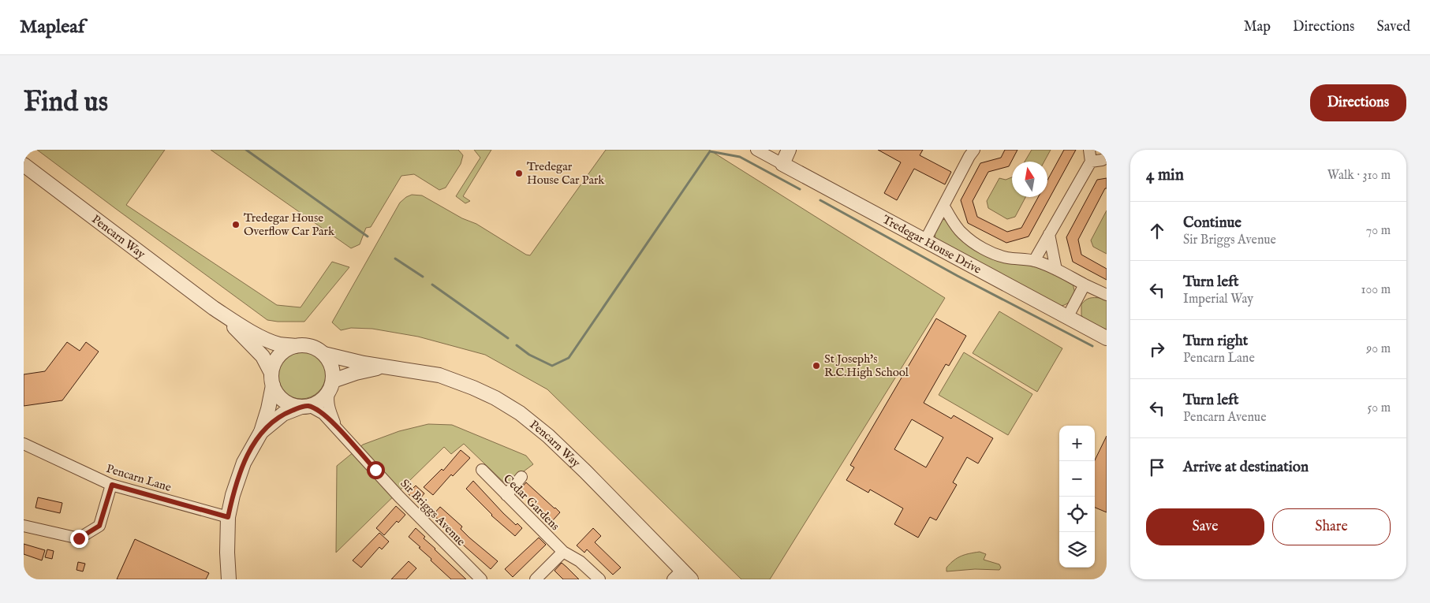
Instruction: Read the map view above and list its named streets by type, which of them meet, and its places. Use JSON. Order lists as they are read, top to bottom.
{
  "streets": {
    "street": [
      "Pencarn Way",
      "Tredegar House Drive",
      "Pencarn Lane",
      "Cedar Gardens",
      "Sir Briggs Avenue"
    ]
  },
  "crossings": [
    ["Pencarn Way", "Sir Briggs Avenue"]
  ],
  "places": ["Tredegar House Car Park", "Tredegar House Overflow Car Park", "St Joseph's R.C.High School"],
  "north": "top",
  "page": {
    "header": "Mapleaf",
    "nav": ["Map", "Directions", "Saved"],
    "buttons": [
      "Directions",
      ["Save", "Share"]
    ],
    "title": "Find us",
    "heading": ["4 min", "Walk · 310 m"],
    "list": [
      ["Continue", "Sir Briggs Avenue", "70 m"],
      ["Turn left", "Imperial Way", "100 m"],
      ["Turn right", "Pencarn Lane", "90 m"],
      ["Turn left", "Pencarn Avenue", "50 m"],
      "Arrive at destination"
    ],
    "map_buttons": ["+", "−"]
  }
}
